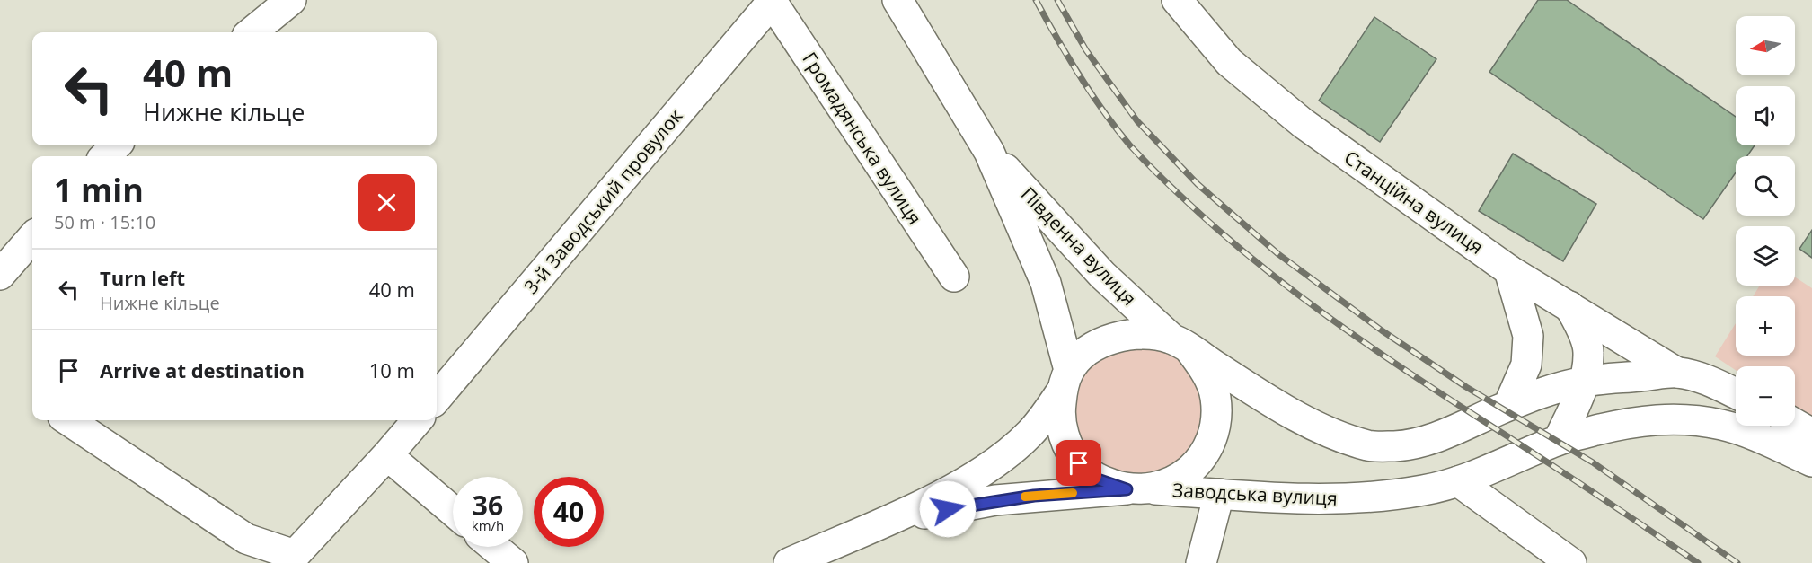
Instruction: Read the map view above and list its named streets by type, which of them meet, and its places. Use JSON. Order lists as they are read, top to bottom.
{
  "streets": {
    "street": [
      "Громадянська вулиця",
      "3-й Заводський провулок",
      "Станційна вулиця",
      "Південна вулиця",
      "Заводська вулиця"
    ]
  },
  "crossings": [
    ["Громадянська вулиця", "3-й Заводський провулок"],
    ["Південна вулиця", "Заводська вулиця"]
  ],
  "north": "left",
  "page": {
    "map_buttons": ["+", "−"],
    "turn": ["40 m", "Нижне кільце"],
    "heading": ["1 min", "50 m · 15:10"],
    "list": [
      {
        "name": "Turn left",
        "note": "Нижне кільце",
        "value": "40 m"
      },
      {
        "name": "Arrive at destination",
        "value": "10 m"
      }
    ],
    "speed": "36 km/h",
    "limit": "40"
  }
}
